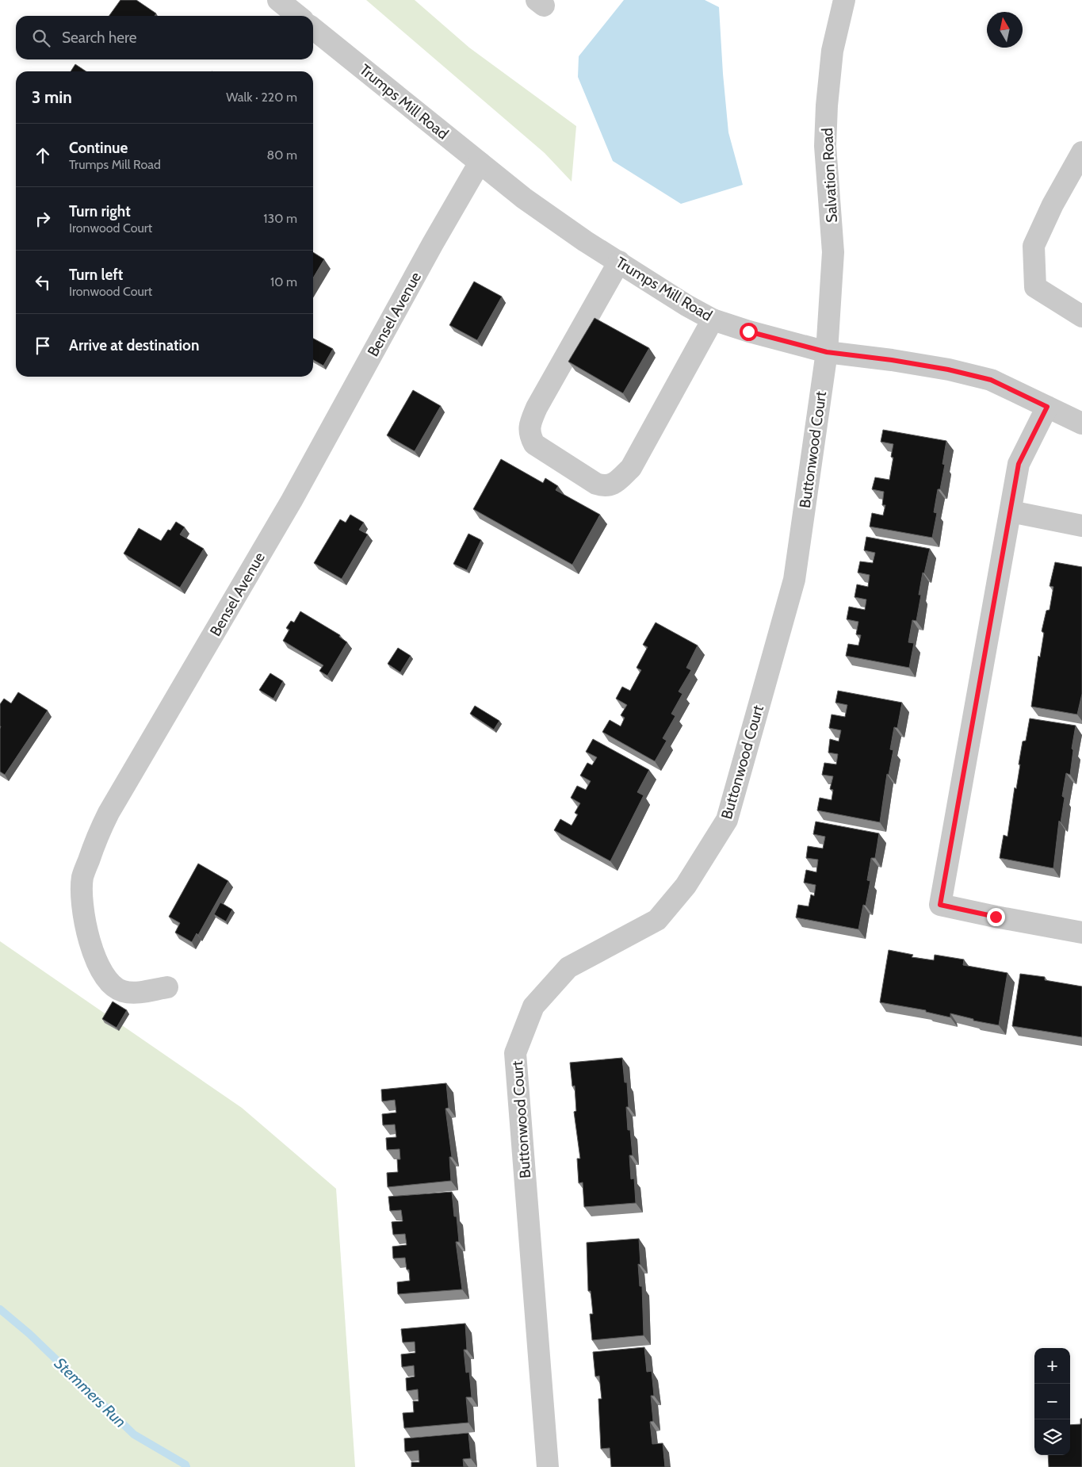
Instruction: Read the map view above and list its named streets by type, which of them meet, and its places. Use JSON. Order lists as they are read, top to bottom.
{
  "streets": {
    "street": [
      "Trumps Mill Road",
      "Salvation Road",
      "Bensel Avenue",
      "Buttonwood Court"
    ]
  },
  "crossings": [
    ["Trumps Mill Road", "Salvation Road"],
    ["Trumps Mill Road", "Bensel Avenue"],
    ["Trumps Mill Road", "Buttonwood Court"],
    ["Salvation Road", "Buttonwood Court"]
  ],
  "water": ["Stemmers Run"],
  "north": "top",
  "page": {
    "search": "Search here",
    "heading": ["3 min", "Walk · 220 m"],
    "list": [
      ["Continue", "Trumps Mill Road", "80 m"],
      ["Turn right", "Ironwood Court", "130 m"],
      ["Turn left", "Ironwood Court", "10 m"],
      "Arrive at destination"
    ],
    "map_buttons": ["+", "−"]
  }
}
